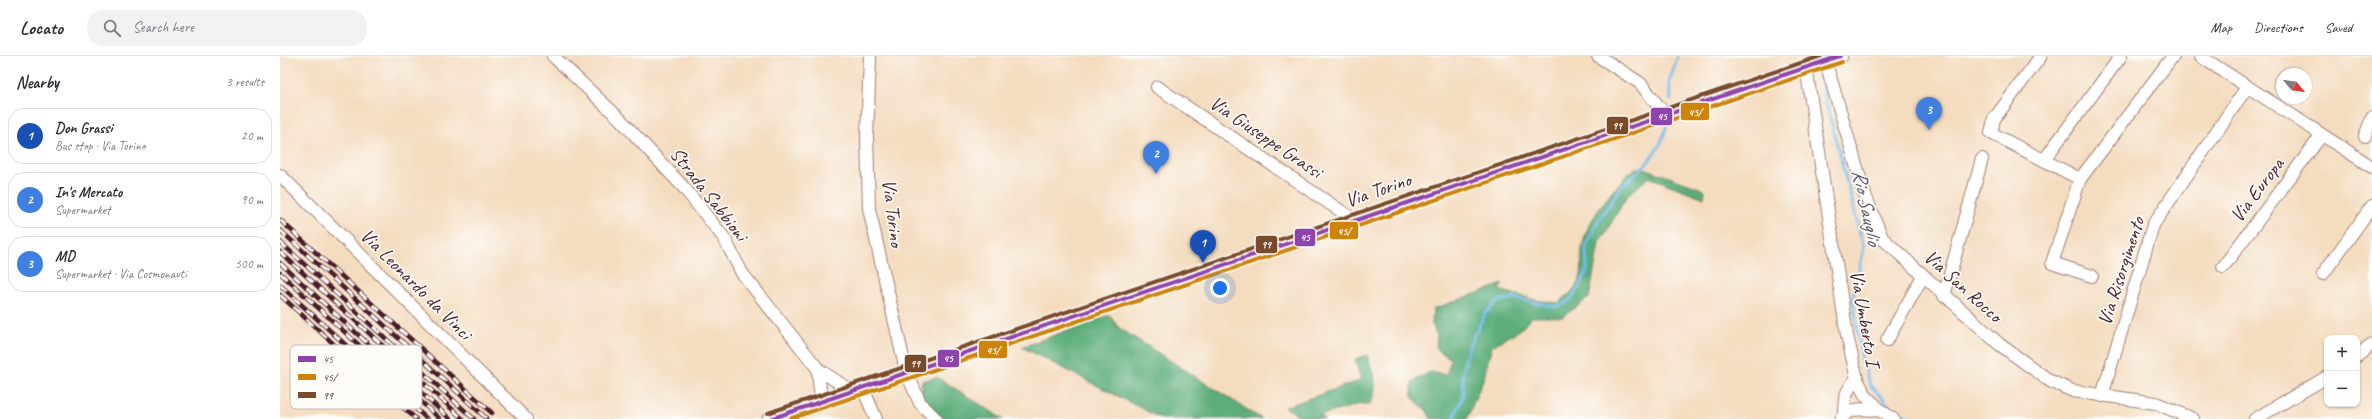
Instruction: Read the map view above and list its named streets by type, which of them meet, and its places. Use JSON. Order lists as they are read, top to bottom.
{
  "streets": {
    "main road": ["Via Torino"],
    "street": [
      "Via Giuseppe Grassi",
      "Via Europa",
      "Strada Sabbioni",
      "Via Risorgimento",
      "Via Leonardo da Vinci",
      "Via San Rocco",
      "Via Umberto I"
    ]
  },
  "crossings": [
    ["Via Giuseppe Grassi", "Via Torino"],
    ["Via Torino", "Strada Sabbioni"],
    ["Via Torino", "Via San Rocco"],
    ["Via Torino", "Via Umberto I"],
    ["Via Risorgimento", "Via San Rocco"]
  ],
  "water": ["Rio Sauglio"],
  "lines": ["transit line 45", "transit line 99", "transit line 45/"],
  "legend": ["45", "45/", "99"],
  "north": "bottom right",
  "page": {
    "header": "Locato",
    "search": "Search here",
    "nav": ["Map", "Directions", "Saved"],
    "heading": ["Nearby", "3 results"],
    "pins": ["3", "2", "1"],
    "list": [
      {
        "mark": "1",
        "name": "Don Grassi",
        "note": "Bus stop · Via Torino",
        "value": "20 m"
      },
      {
        "mark": "2",
        "name": "In's Mercato",
        "note": "Supermarket",
        "value": "90 m"
      },
      {
        "mark": "3",
        "name": "MD",
        "note": "Supermarket · Via Cosmonauti",
        "value": "500 m"
      }
    ],
    "map_buttons": ["+", "−"]
  }
}
